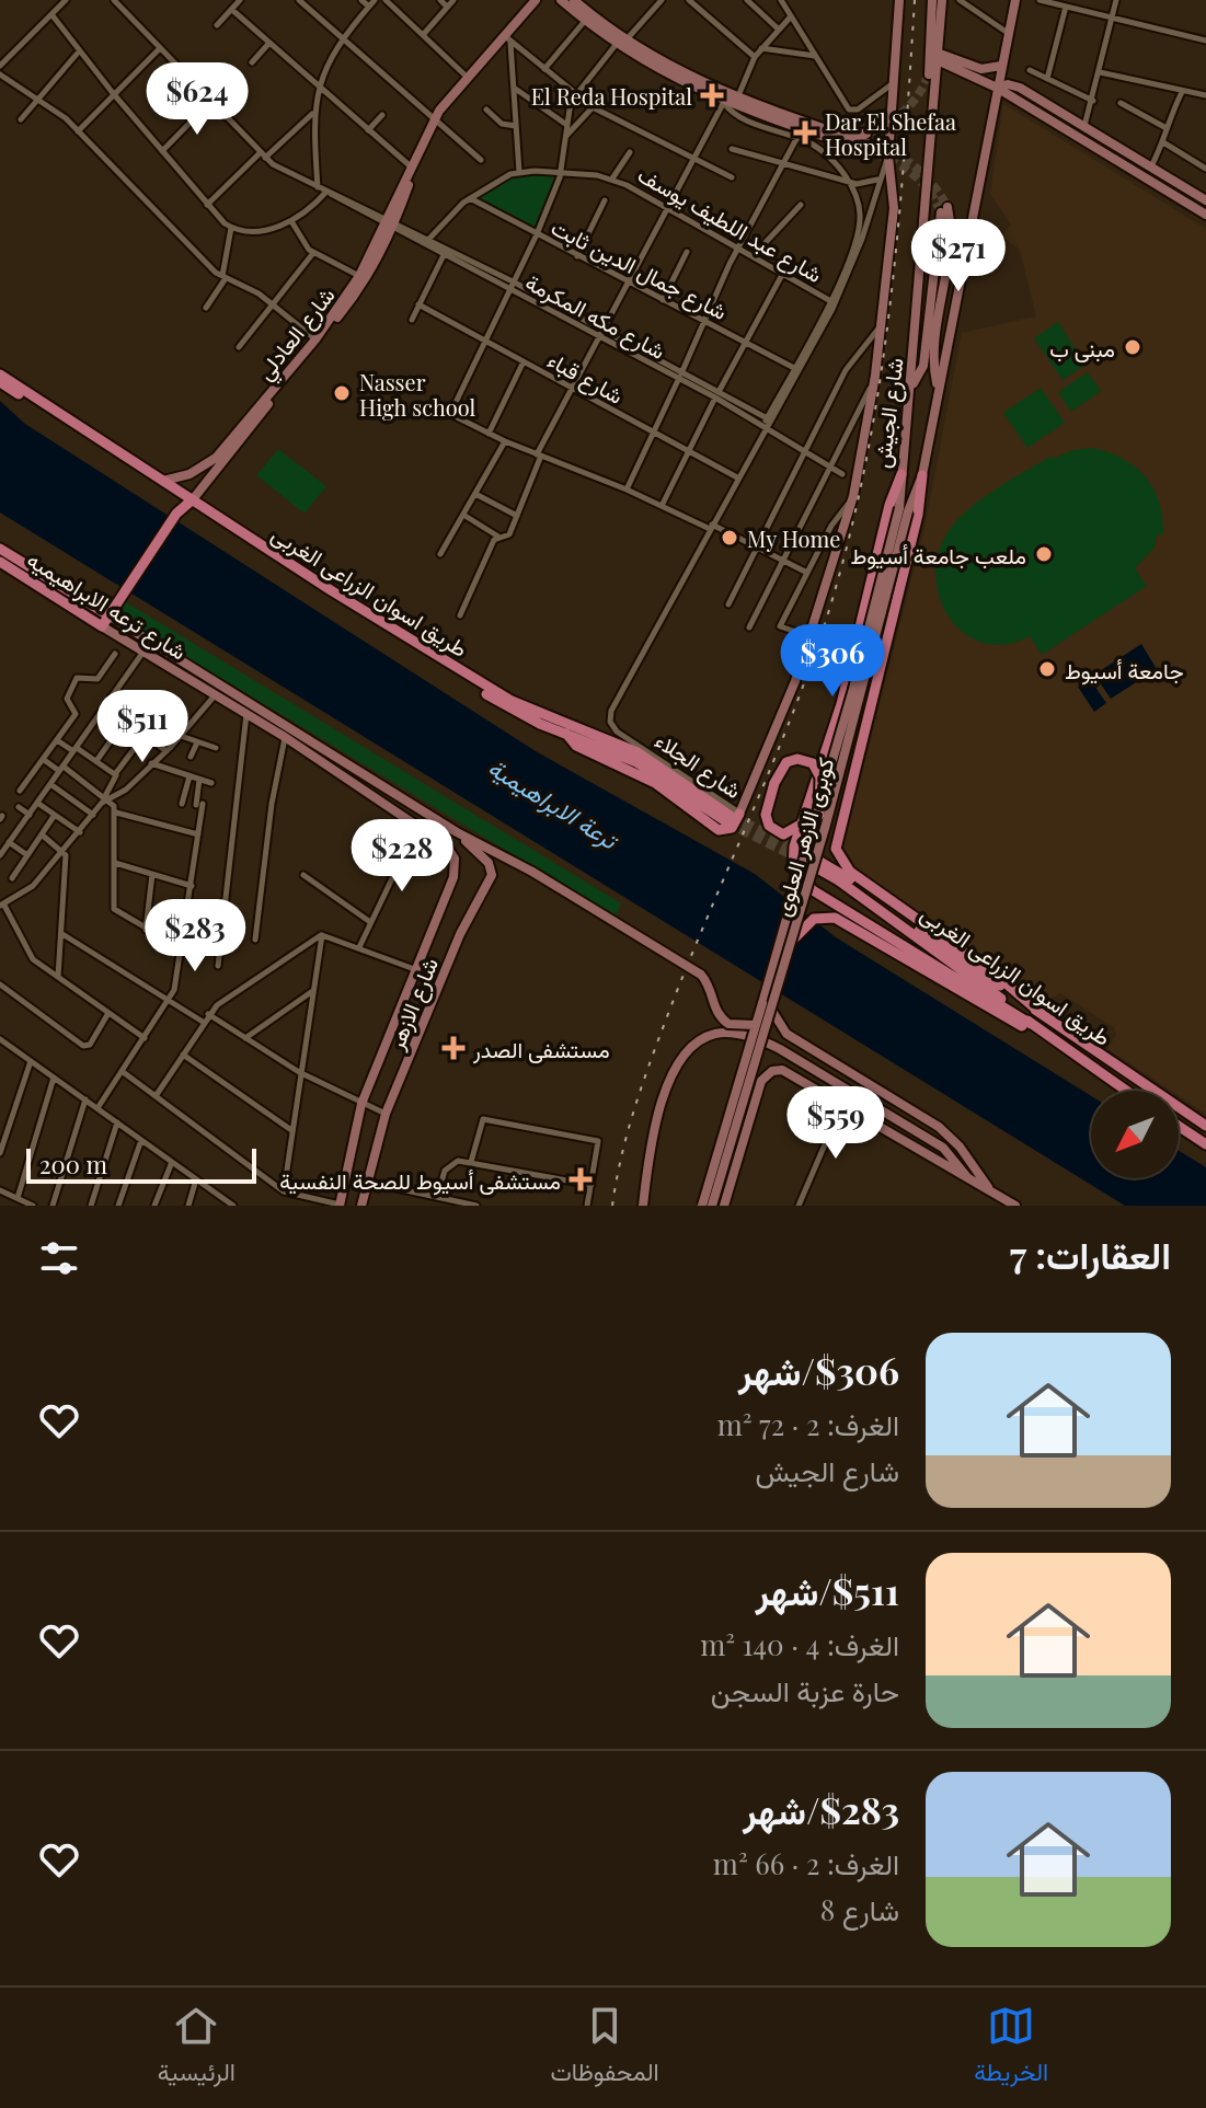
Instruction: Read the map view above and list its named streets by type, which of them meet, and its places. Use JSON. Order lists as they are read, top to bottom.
{
  "streets": {
    "main road": [
      "شارع العادلي",
      "شارع الجيش",
      "طريق اسوان الزراعى الغربى",
      "شارع ترعه الابراهيميه",
      "شارع الجلاء",
      "كوبرى الازهر العلوى",
      "شارع الازهر"
    ],
    "street": [
      "شارع عبد اللطيف يوسف",
      "شارع جمال الدين ثابت",
      "شارع مكه المكرمة",
      "شارع قباء"
    ]
  },
  "crossings": [
    ["شارع عبد اللطيف يوسف", "شارع جمال الدين ثابت"],
    ["شارع عبد اللطيف يوسف", "شارع مكه المكرمة"],
    ["شارع عبد اللطيف يوسف", "شارع الجلاء"],
    ["شارع جمال الدين ثابت", "شارع الجلاء"],
    ["شارع مكه المكرمة", "شارع العادلي"],
    ["شارع مكه المكرمة", "شارع الجلاء"],
    ["شارع العادلي", "طريق اسوان الزراعى الغربى"],
    ["شارع قباء", "شارع الجلاء"],
    ["شارع الجيش", "طريق اسوان الزراعى الغربى"],
    ["شارع الجيش", "كوبرى الازهر العلوى"],
    ["طريق اسوان الزراعى الغربى", "شارع الجلاء"],
    ["شارع ترعه الابراهيميه", "شارع الازهر"]
  ],
  "water": ["ترعة الابراهيمية"],
  "places": {
    "health": [
      "El Reda Hospital",
      "Dar El Shefaa Hospital",
      "مستشفى الصدر",
      "مستشفى أسيوط للصحة النفسية"
    ],
    "other": [
      "مبنى ب",
      "Nasser High school",
      "My Home",
      "ملعب جامعة أسيوط",
      "جامعة أسيوط"
    ]
  },
  "scale_bar": "200 m",
  "north": "bottom left",
  "page": {
    "price": [
      "$624",
      "$271",
      "$306",
      "$511",
      "$228",
      "$283",
      "$559"
    ],
    "scale": "200 m",
    "heading": "العقارات: 7",
    "list": [
      {
        "name": "$306/شهر",
        "note": "الغرف: 2 · 72 m² · شارع الجيش"
      },
      {
        "name": "$511/شهر",
        "note": "الغرف: 4 · 140 m² · حارة عزبة السجن"
      },
      {
        "name": "$283/شهر",
        "note": "الغرف: 2 · 66 m² · شارع 8"
      }
    ],
    "tabs": ["الخريطة", "المحفوظات", "الرئيسية"]
  }
}
